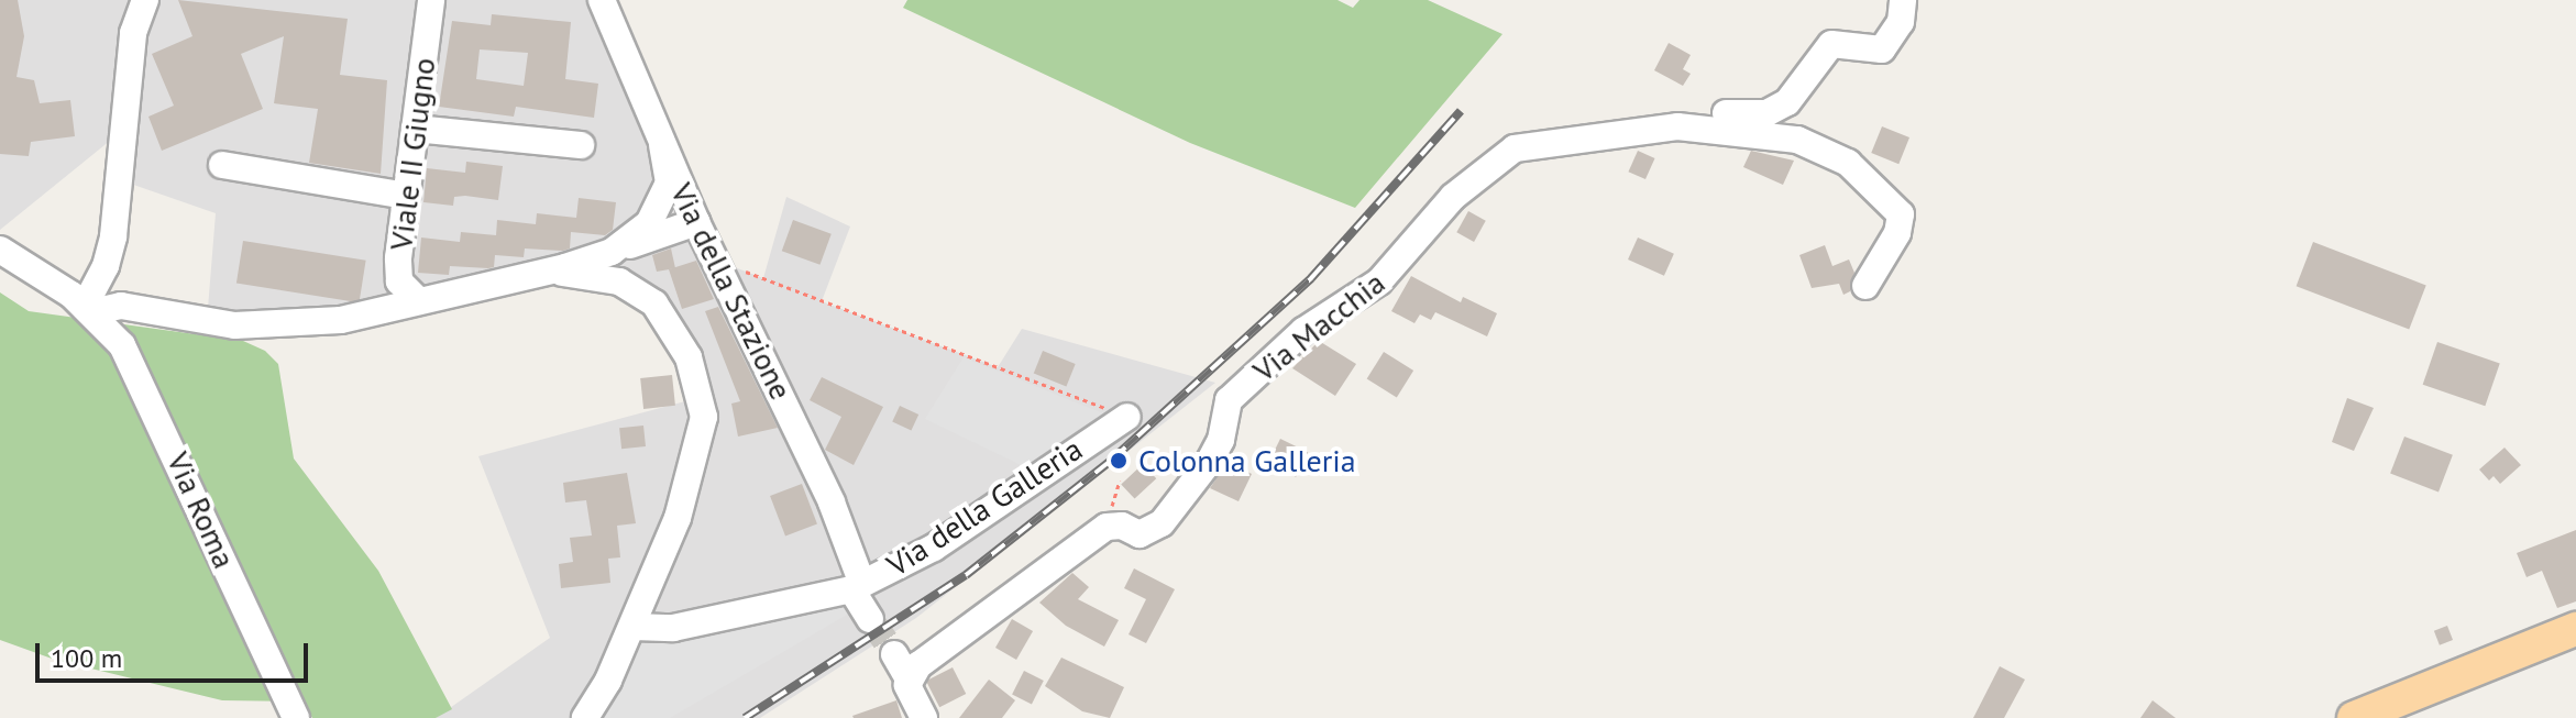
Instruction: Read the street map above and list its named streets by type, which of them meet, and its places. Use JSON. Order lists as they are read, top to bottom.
{
  "streets": {
    "street": [
      "Viale II Giugno",
      "Via della Stazione",
      "Via Macchia",
      "Via della Galleria",
      "Via Roma"
    ]
  },
  "crossings": [
    ["Via della Stazione", "Via della Galleria"]
  ],
  "places": ["Colonna Galleria"],
  "scale_bar": "100 m"
}
